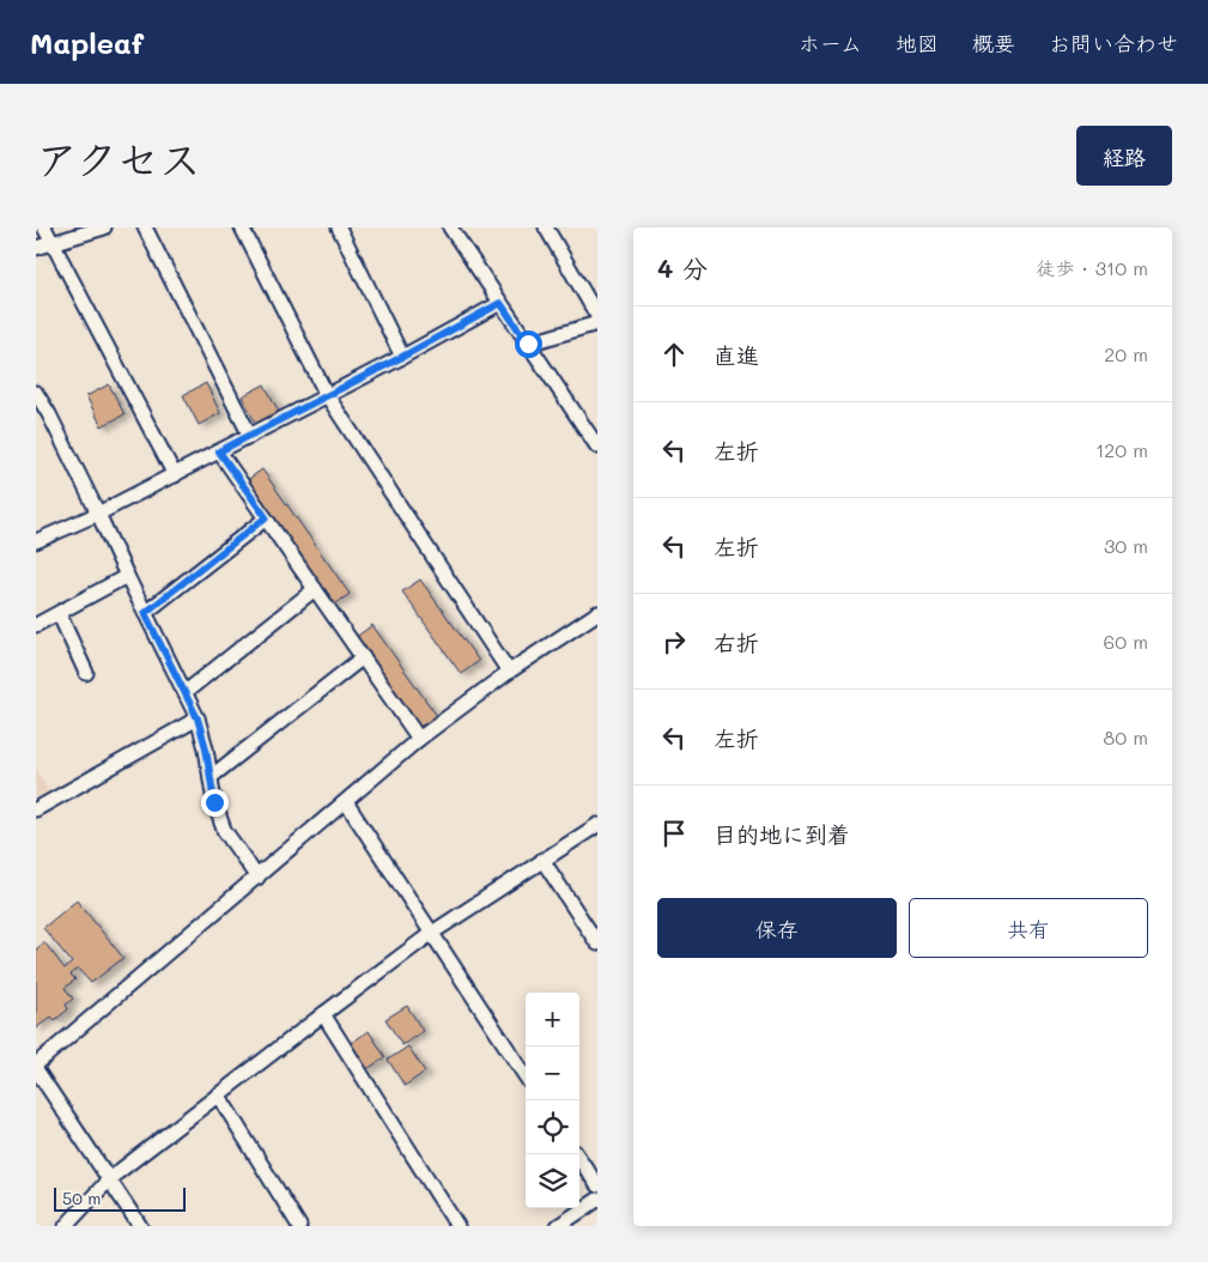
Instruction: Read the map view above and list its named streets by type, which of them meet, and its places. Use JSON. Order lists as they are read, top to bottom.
{
  "scale_bar": "50 m",
  "page": {
    "header": "Mapleaf",
    "nav": [
      "ホーム",
      "地図",
      "概要",
      "お問い合わせ"
    ],
    "title": "アクセス",
    "buttons": [
      "経路",
      ["保存", "共有"]
    ],
    "heading": ["4 分", "徒歩 · 310 m"],
    "list": [
      ["直進", "20 m"],
      ["左折", "120 m"],
      ["左折", "30 m"],
      ["右折", "60 m"],
      ["左折", "80 m"],
      "目的地に到着"
    ],
    "map_buttons": ["+", "−"],
    "scale": "50 m"
  }
}
